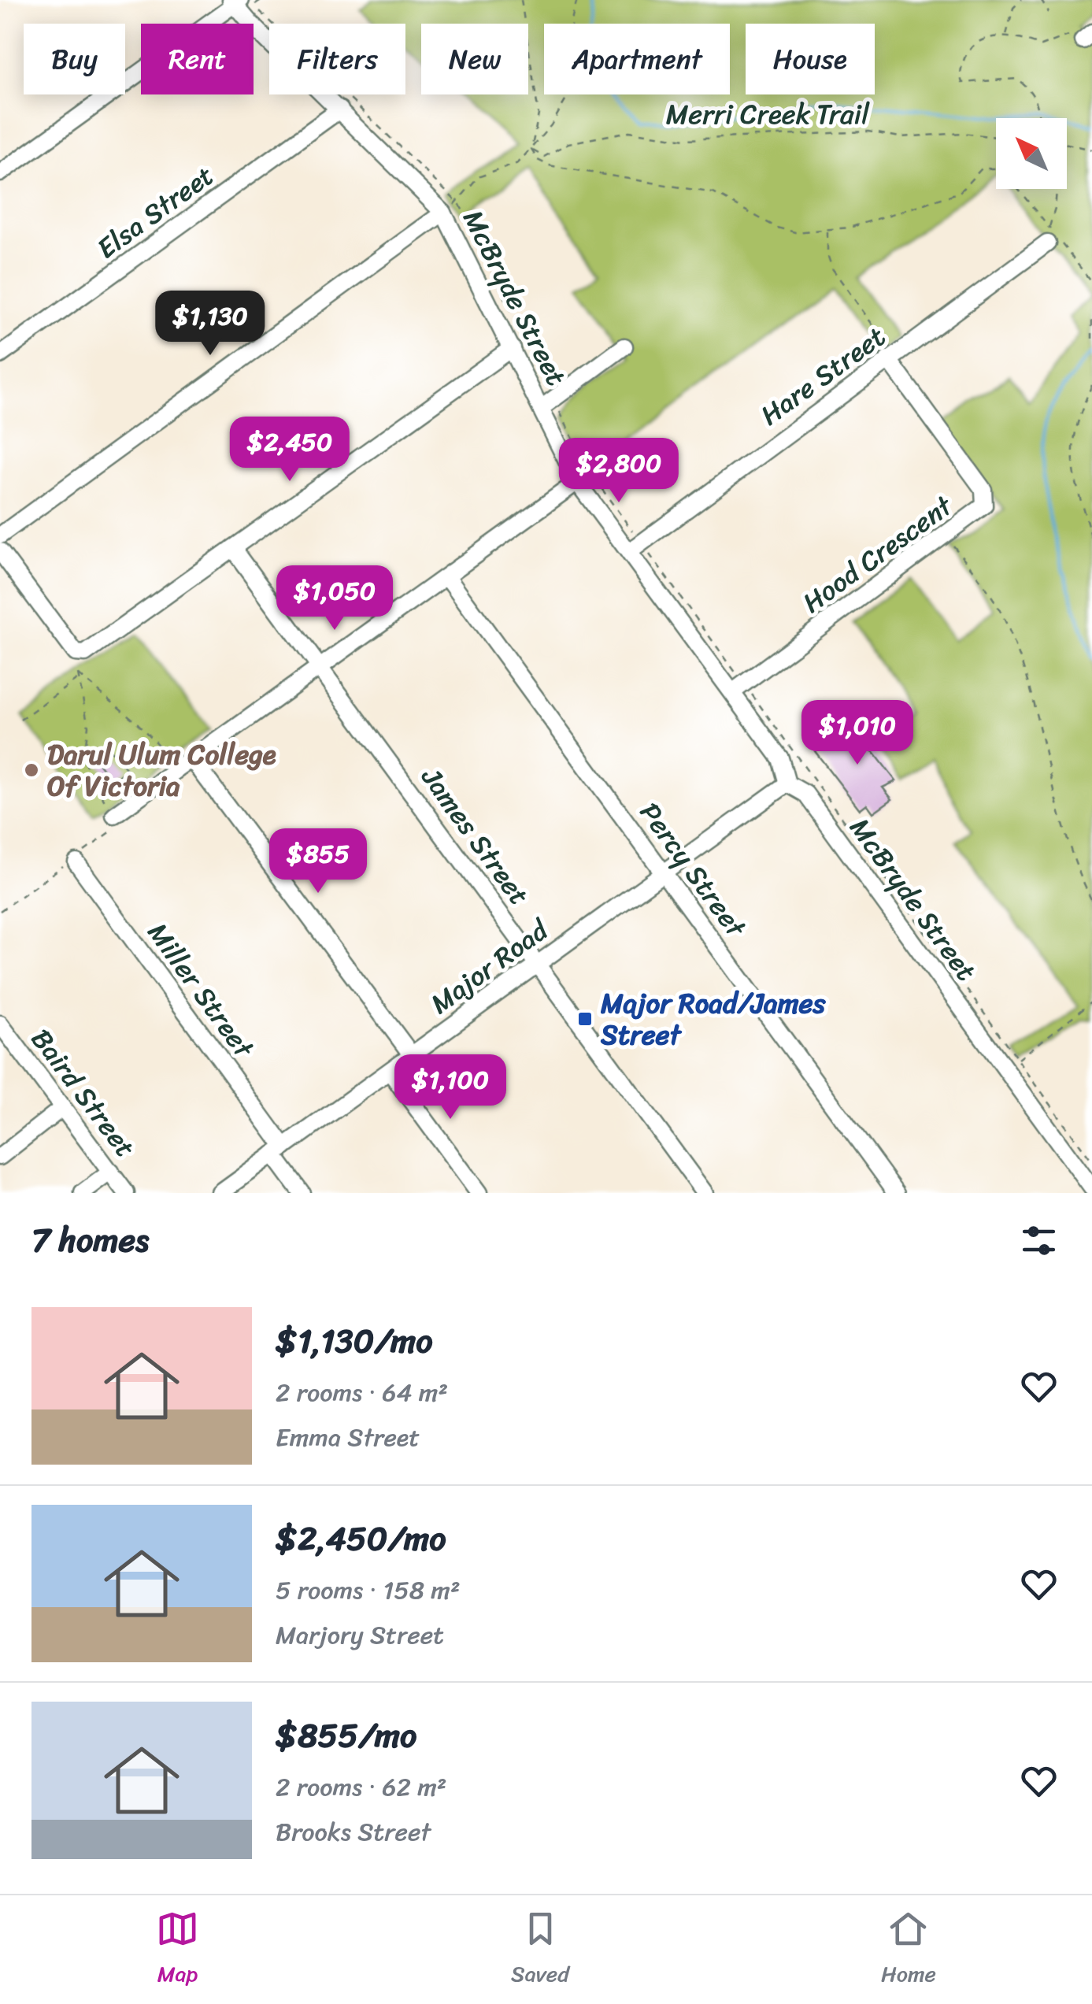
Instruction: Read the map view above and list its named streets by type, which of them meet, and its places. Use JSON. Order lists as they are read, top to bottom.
{
  "streets": {
    "street": [
      "Elsa Street",
      "McBryde Street",
      "Hare Street",
      "Hood Crescent",
      "James Street",
      "Percy Street",
      "Major Road",
      "Miller Street",
      "Baird Street"
    ],
    "path": ["Merri Creek Trail"]
  },
  "crossings": [
    ["Merri Creek Trail", "McBryde Street"],
    ["Elsa Street", "McBryde Street"],
    ["McBryde Street", "Hare Street"],
    ["McBryde Street", "Hood Crescent"],
    ["McBryde Street", "Major Road"],
    ["Hare Street", "Hood Crescent"],
    ["James Street", "Major Road"],
    ["Percy Street", "Major Road"],
    ["Major Road", "Miller Street"]
  ],
  "places": {
    "other": ["Darul Ulum College Of Victoria"],
    "transit": ["Major Road/James Street"]
  },
  "north": "top left",
  "page": {
    "chip": [
      "Buy",
      "Rent",
      "Filters",
      "New",
      "Apartment",
      "House"
    ],
    "price": [
      "$1,130",
      "$2,450",
      "$2,800",
      "$1,050",
      "$1,010",
      "$855",
      "$1,100"
    ],
    "heading": "7 homes",
    "list": [
      {
        "name": "$1,130/mo",
        "note": "2 rooms · 64 m² · Emma Street"
      },
      {
        "name": "$2,450/mo",
        "note": "5 rooms · 158 m² · Marjory Street"
      },
      {
        "name": "$855/mo",
        "note": "2 rooms · 62 m² · Brooks Street"
      }
    ],
    "tabs": ["Map", "Saved", "Home"]
  }
}
